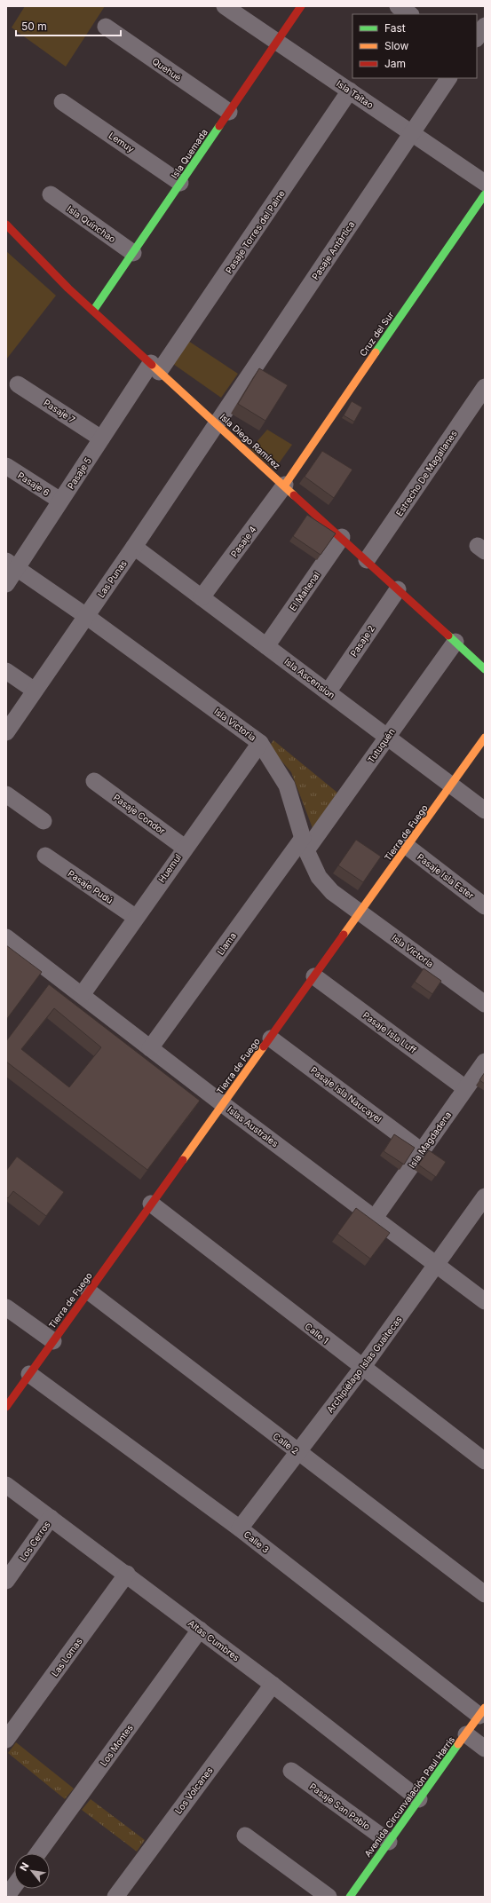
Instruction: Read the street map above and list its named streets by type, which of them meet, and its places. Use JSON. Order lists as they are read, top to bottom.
{
  "streets": {
    "street": [
      "Quehué",
      "Isla Taitao",
      "Lemuy",
      "Isla Quemada",
      "Isla Quinchao",
      "Pasaje Torres del Paine",
      "Pasaje Antártica",
      "Cruz del Sur",
      "Pasaje 7",
      "Isla Diego Ramírez",
      "Pasaje 5",
      "Estrecho De Magallanes",
      "Pasaje 6",
      "Pasaje 4",
      "Las Punas",
      "El Maitenal",
      "Pasaje 2",
      "Isla Ascension",
      "Isla Victoria",
      "Tutuquén",
      "Pasaje Condor",
      "Tierra de Fuego",
      "Huemul",
      "Pasaje Isla Ester",
      "Pasaje Pudú",
      "Llama",
      "Pasaje Isla Luff",
      "Pasaje Isla Naucayel",
      "Islas Australes",
      "Isla Magdadena",
      "Calle 1",
      "Archipiélago Islas Guaitecas",
      "Calle 2",
      "Los Cerros",
      "Calle 3",
      "Altas Cumbres",
      "Las Lomas",
      "Los Montes",
      "Los Volcanes",
      "Avenida Circunvalación Paul Harris",
      "Pasaje San Pablo"
    ]
  },
  "crossings": [
    ["Quehué", "Isla Quemada"],
    ["Isla Taitao", "Isla Quemada"],
    ["Isla Taitao", "Pasaje Torres del Paine"],
    ["Isla Taitao", "Pasaje Antártica"],
    ["Lemuy", "Isla Quemada"],
    ["Isla Quemada", "Isla Quinchao"],
    ["Isla Quemada", "Isla Diego Ramírez"],
    ["Pasaje Torres del Paine", "Isla Diego Ramírez"],
    ["Pasaje Torres del Paine", "Pasaje 5"],
    ["Pasaje Antártica", "Isla Diego Ramírez"],
    ["Pasaje Antártica", "Las Punas"],
    ["Cruz del Sur", "Isla Diego Ramírez"],
    ["Cruz del Sur", "Pasaje 4"],
    ["Pasaje 7", "Pasaje 5"],
    ["Isla Diego Ramírez", "Pasaje 5"],
    ["Isla Diego Ramírez", "Estrecho De Magallanes"],
    ["Isla Diego Ramírez", "Pasaje 4"],
    ["Isla Diego Ramírez", "Las Punas"],
    ["Isla Diego Ramírez", "El Maitenal"],
    ["Isla Diego Ramírez", "Pasaje 2"],
    ["Isla Diego Ramírez", "Tutuquén"],
    ["Pasaje 5", "Pasaje 6"],
    ["Pasaje 5", "Isla Victoria"],
    ["Pasaje 4", "Isla Ascension"],
    ["Las Punas", "Isla Ascension"],
    ["Las Punas", "Isla Victoria"],
    ["El Maitenal", "Isla Ascension"],
    ["Pasaje 2", "Isla Ascension"],
    ["Isla Ascension", "Tutuquén"],
    ["Isla Ascension", "Tierra de Fuego"],
    ["Isla Victoria", "Tutuquén"],
    ["Isla Victoria", "Tierra de Fuego"],
    ["Isla Victoria", "Huemul"],
    ["Isla Victoria", "Llama"],
    ["Tutuquén", "Llama"],
    ["Pasaje Condor", "Huemul"],
    ["Tierra de Fuego", "Pasaje Isla Ester"],
    ["Tierra de Fuego", "Pasaje Isla Luff"],
    ["Tierra de Fuego", "Pasaje Isla Naucayel"],
    ["Tierra de Fuego", "Islas Australes"],
    ["Tierra de Fuego", "Calle 1"],
    ["Tierra de Fuego", "Calle 2"],
    ["Tierra de Fuego", "Calle 3"],
    ["Huemul", "Pasaje Pudú"],
    ["Huemul", "Islas Australes"],
    ["Llama", "Islas Australes"],
    ["Pasaje Isla Luff", "Isla Magdadena"],
    ["Pasaje Isla Naucayel", "Isla Magdadena"],
    ["Islas Australes", "Isla Magdadena"],
    ["Islas Australes", "Archipiélago Islas Guaitecas"],
    ["Calle 1", "Archipiélago Islas Guaitecas"],
    ["Archipiélago Islas Guaitecas", "Calle 2"],
    ["Archipiélago Islas Guaitecas", "Calle 3"],
    ["Los Cerros", "Altas Cumbres"],
    ["Calle 3", "Avenida Circunvalación Paul Harris"],
    ["Altas Cumbres", "Las Lomas"],
    ["Altas Cumbres", "Los Montes"],
    ["Altas Cumbres", "Los Volcanes"],
    ["Altas Cumbres", "Avenida Circunvalación Paul Harris"],
    ["Avenida Circunvalación Paul Harris", "Pasaje San Pablo"]
  ],
  "legend": ["Fast", "Slow", "Jam"],
  "scale_bar": "50 m",
  "north": "top left"
}
